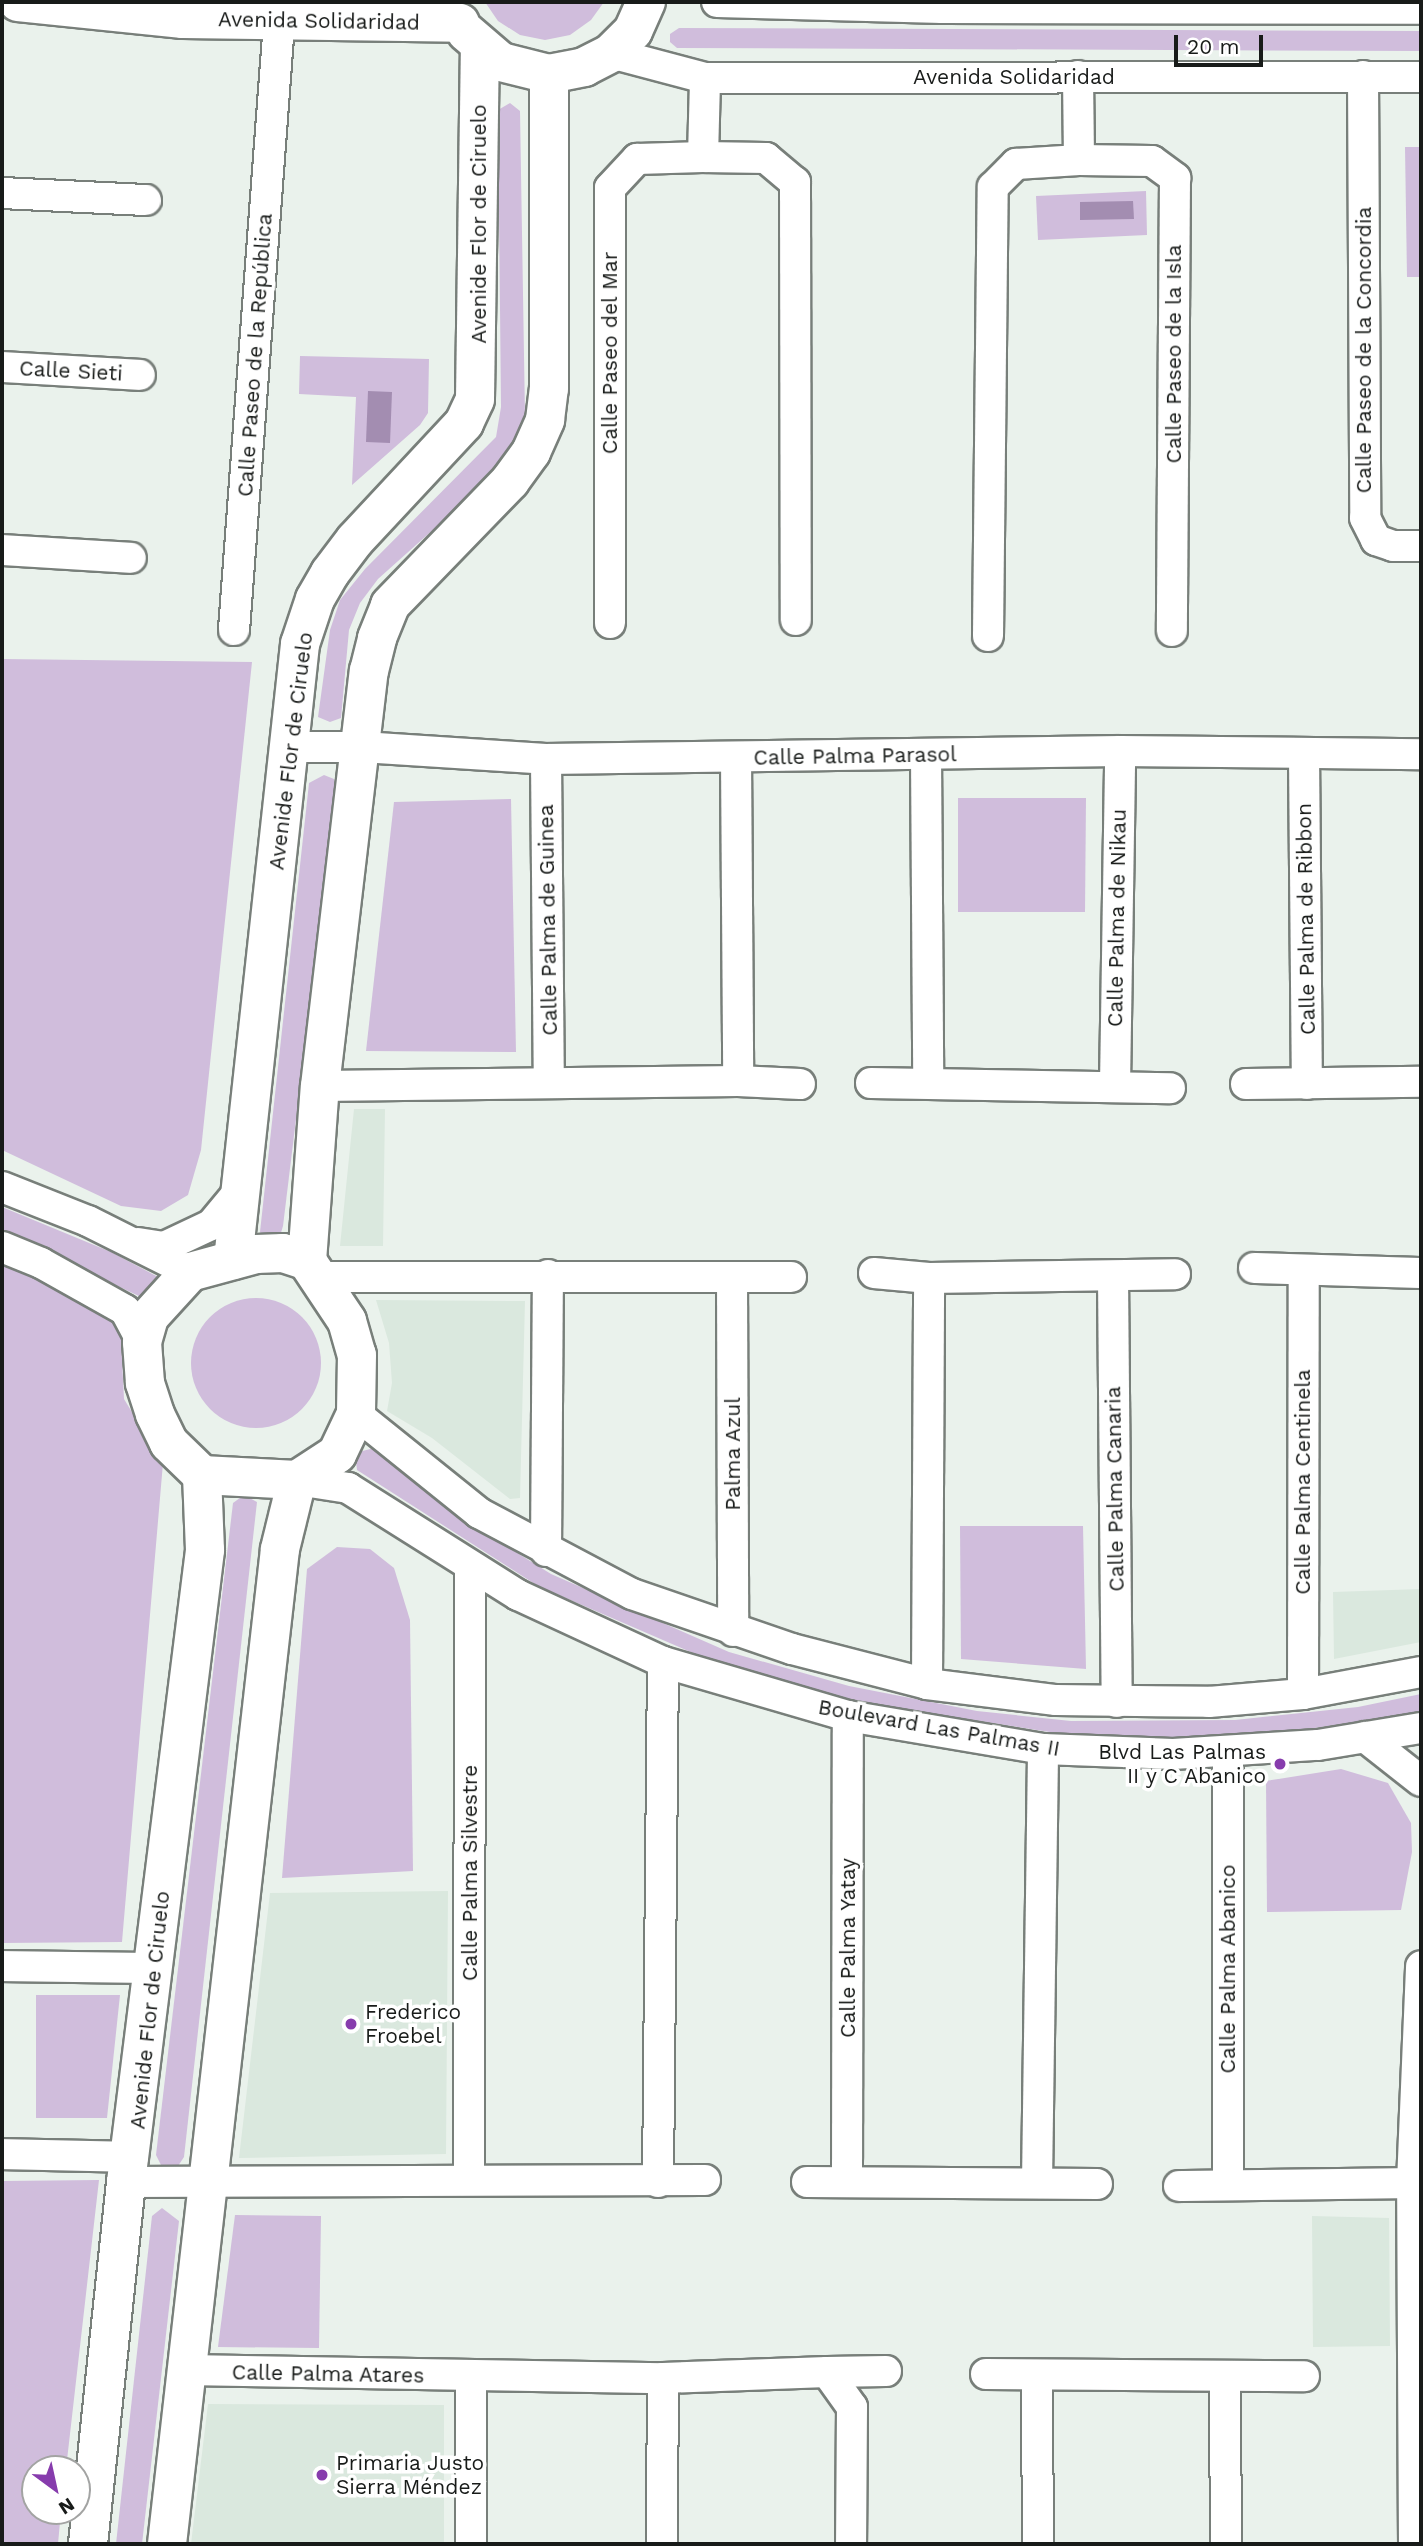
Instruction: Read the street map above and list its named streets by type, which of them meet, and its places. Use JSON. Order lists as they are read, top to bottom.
{
  "streets": {
    "main road": ["Avenida Solidaridad", "Avenide Flor de Ciruelo"],
    "street": [
      "Calle Paseo de la Concordia",
      "Calle Paseo del Mar",
      "Calle Paseo de la Isla",
      "Calle Paseo de la República",
      "Calle Sieti",
      "Calle Palma Parasol",
      "Calle Palma de Nikau",
      "Calle Palma de Ribbon",
      "Calle Palma de Guinea",
      "Palma Azul",
      "Calle Palma Centinela",
      "Calle Palma Canaria",
      "Boulevard Las Palmas II",
      "Calle Palma Silvestre",
      "Calle Palma Yatay",
      "Calle Palma Abanico",
      "Calle Palma Atares"
    ]
  },
  "crossings": [
    ["Avenida Solidaridad", "Avenide Flor de Ciruelo"],
    ["Avenida Solidaridad", "Calle Paseo de la Concordia"],
    ["Avenida Solidaridad", "Calle Paseo de la República"],
    ["Avenide Flor de Ciruelo", "Calle Palma Parasol"],
    ["Avenide Flor de Ciruelo", "Boulevard Las Palmas II"],
    ["Calle Palma Parasol", "Calle Palma de Nikau"],
    ["Calle Palma Parasol", "Calle Palma de Ribbon"],
    ["Calle Palma Parasol", "Calle Palma de Guinea"],
    ["Palma Azul", "Boulevard Las Palmas II"],
    ["Calle Palma Centinela", "Boulevard Las Palmas II"],
    ["Calle Palma Canaria", "Boulevard Las Palmas II"],
    ["Boulevard Las Palmas II", "Calle Palma Silvestre"],
    ["Boulevard Las Palmas II", "Calle Palma Yatay"],
    ["Boulevard Las Palmas II", "Calle Palma Abanico"]
  ],
  "places": ["Blvd Las Palmas II y C Abanico", "Frederico Froebel", "Primaria Justo Sierra Méndez"],
  "scale_bar": "20 m",
  "north": "bottom right"
}
